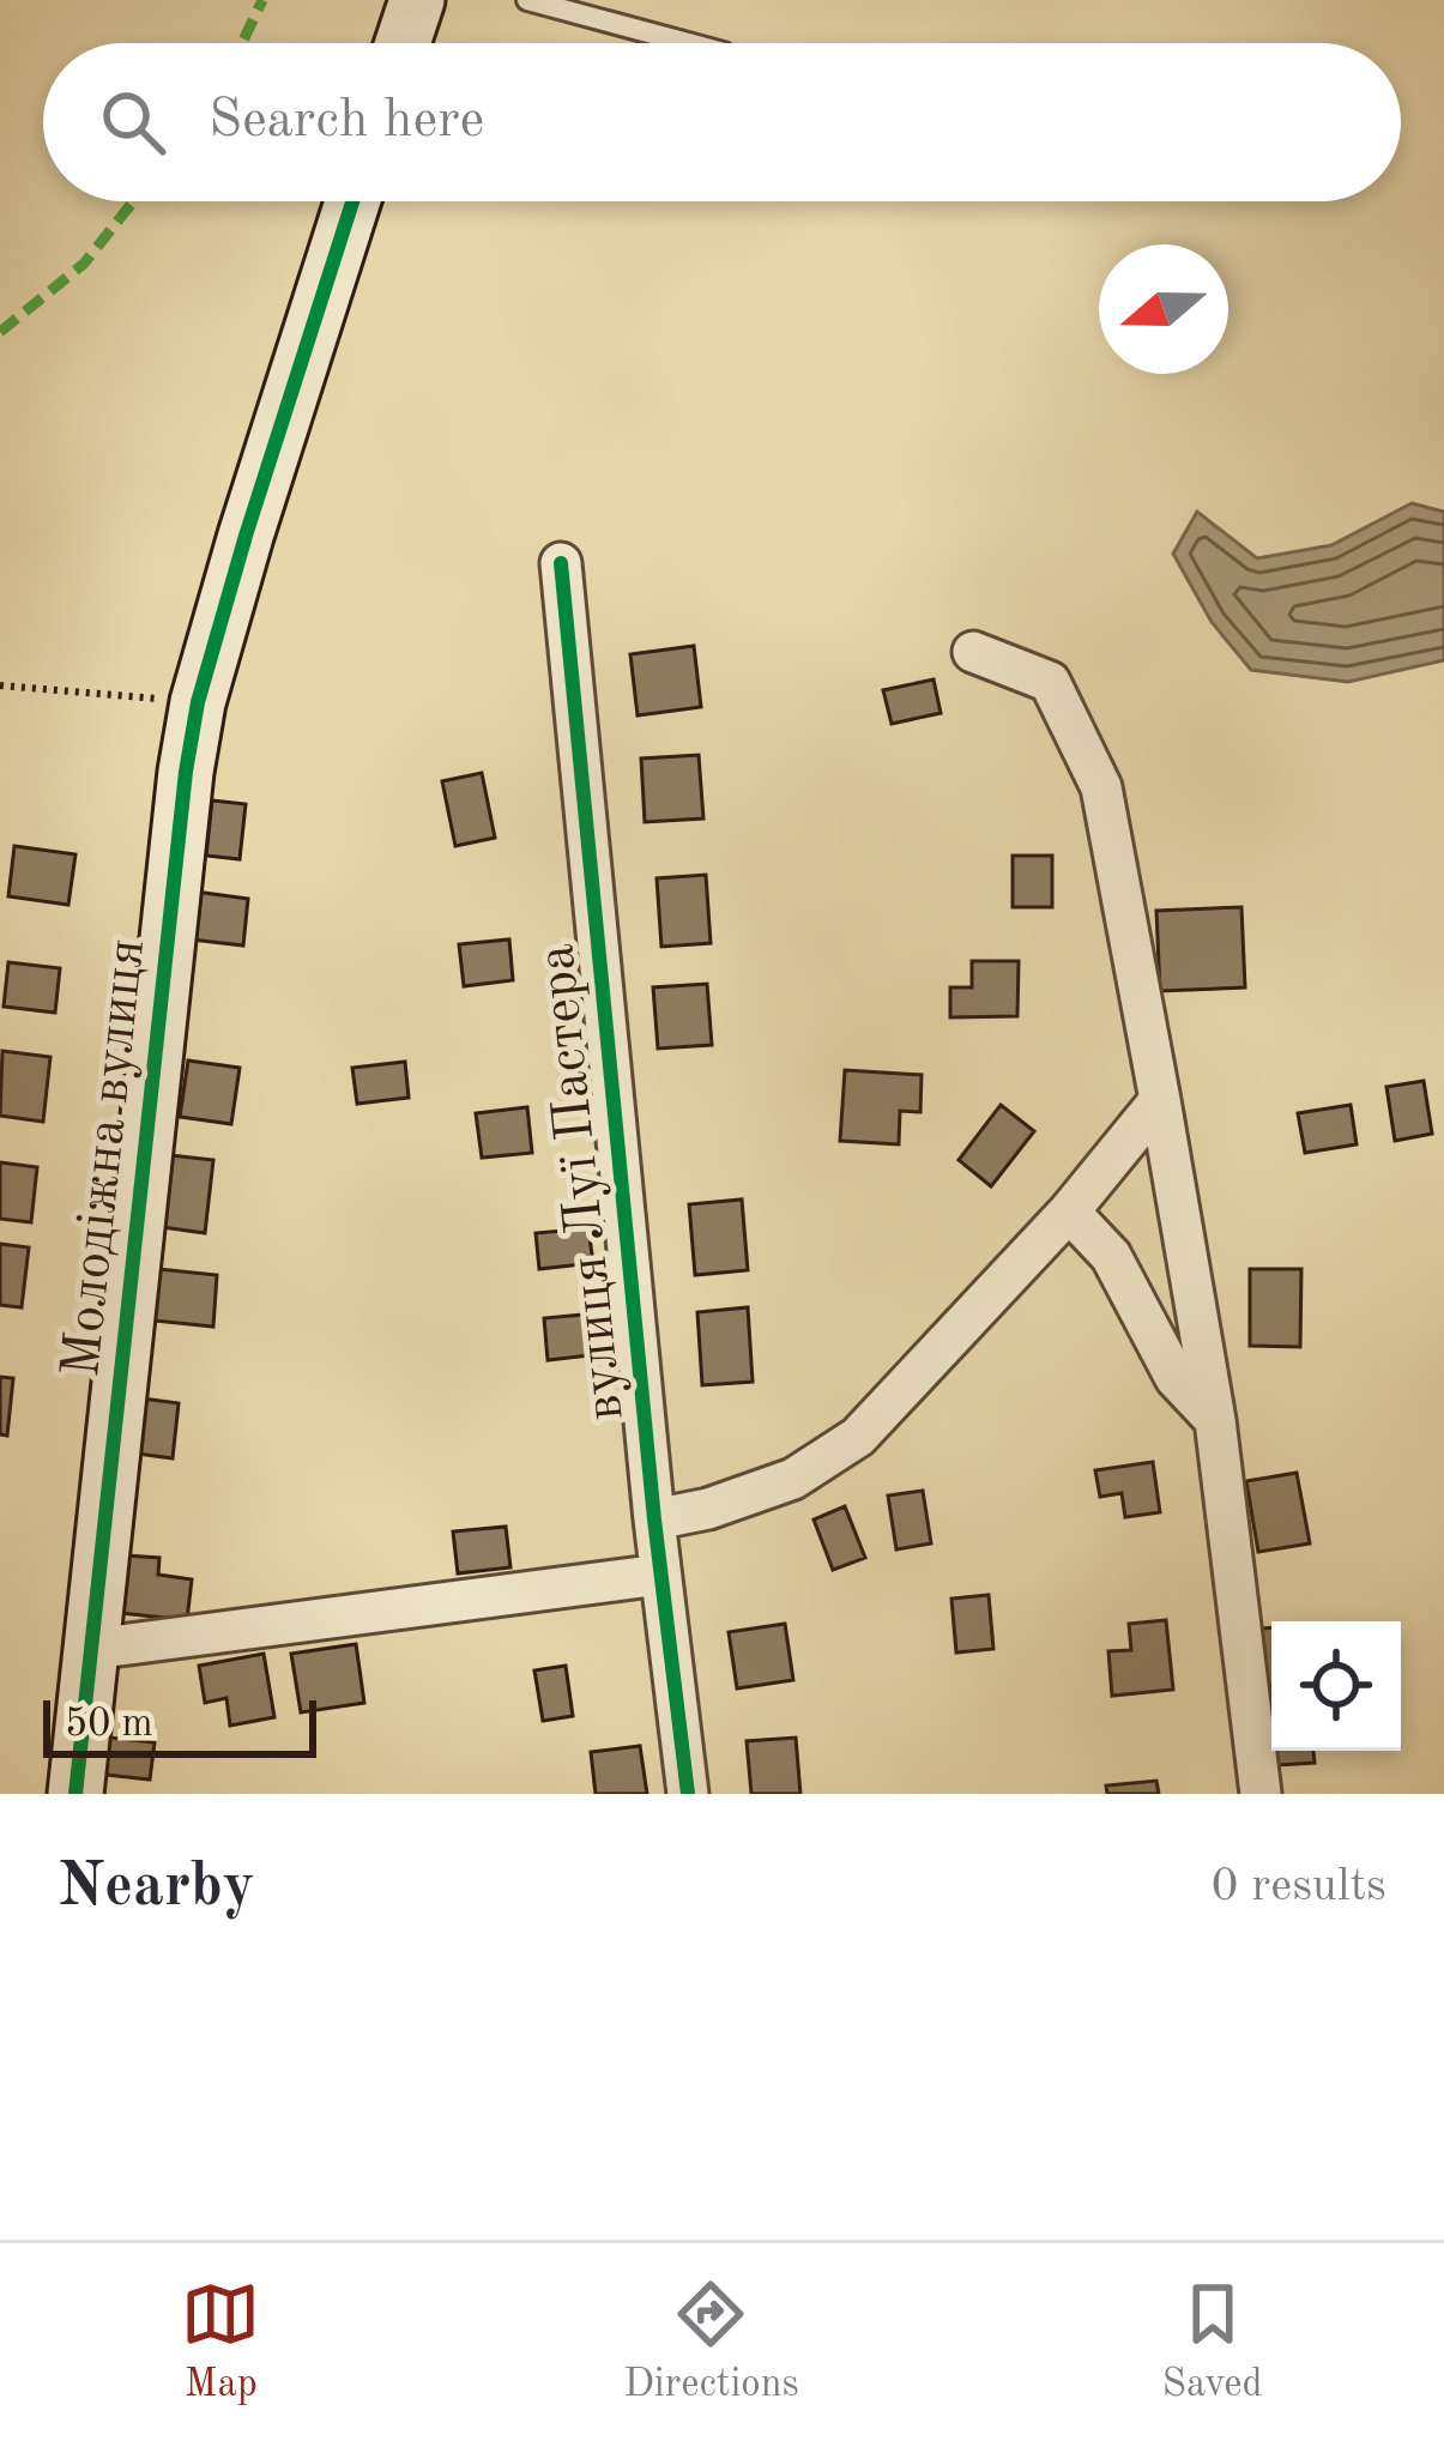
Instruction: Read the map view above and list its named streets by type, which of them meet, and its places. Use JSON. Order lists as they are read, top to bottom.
{
  "streets": {
    "street": ["Молодіжна вулиця", "вулиця Луї Пастера"]
  },
  "scale_bar": "50 m",
  "north": "left",
  "page": {
    "search": "Search here",
    "scale": "50 m",
    "heading": ["Nearby", "0 results"],
    "nav": ["Map", "Directions", "Saved"]
  }
}
